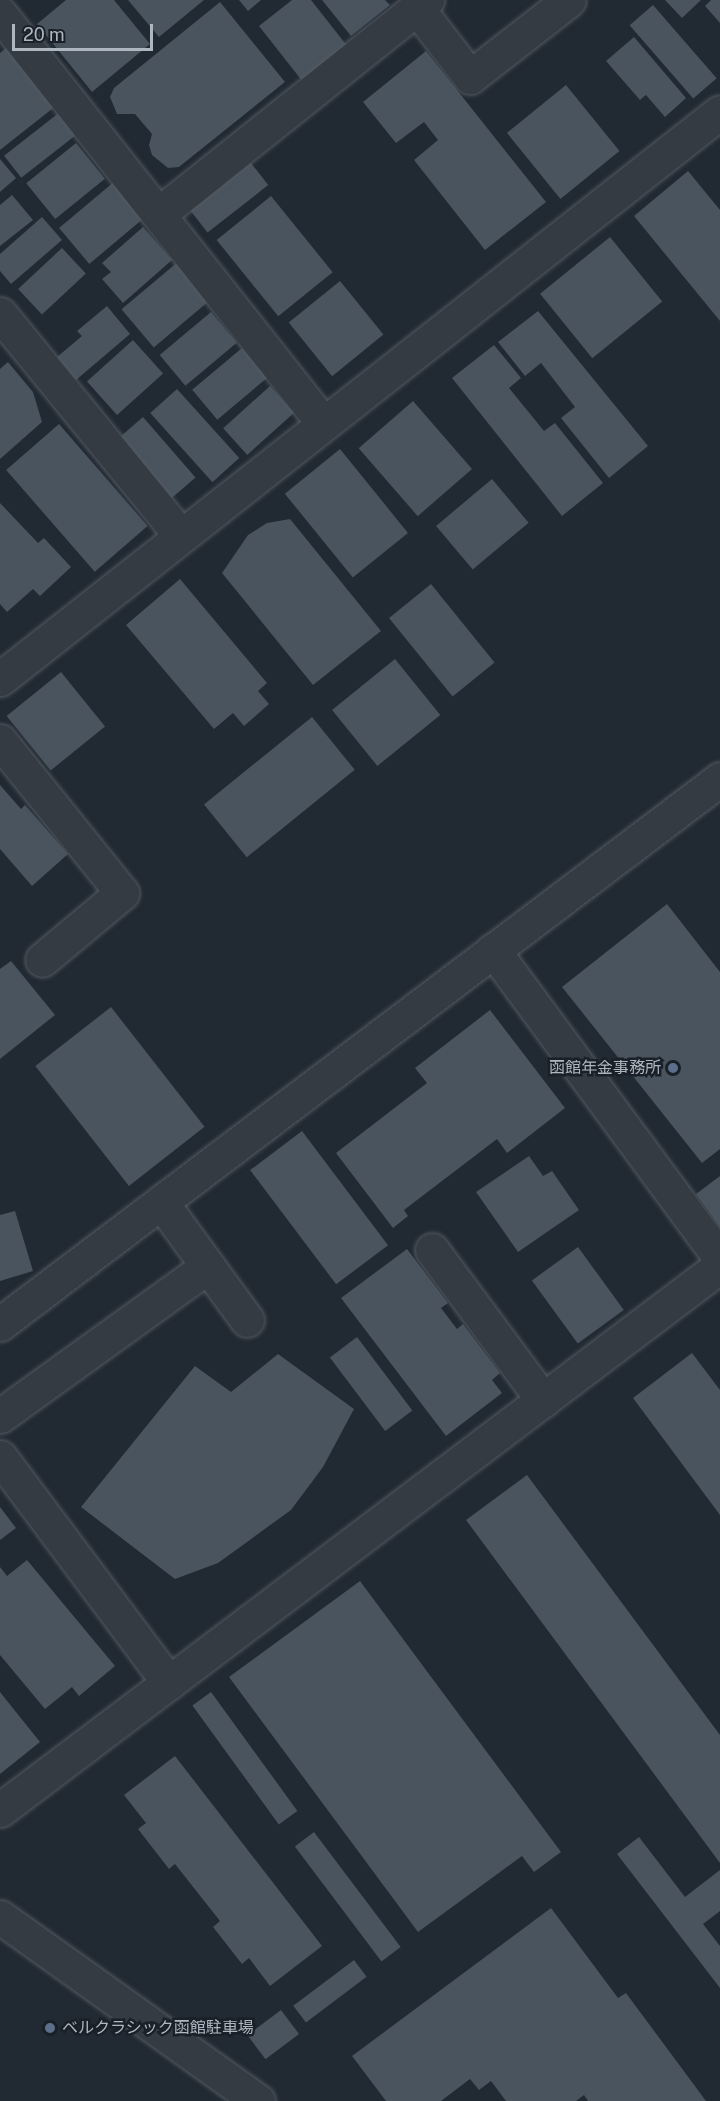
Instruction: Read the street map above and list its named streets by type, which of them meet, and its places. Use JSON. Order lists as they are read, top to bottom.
{
  "places": ["函館年金事務所", "ベルクラシック函館駐車場"],
  "scale_bar": "20 m"
}
